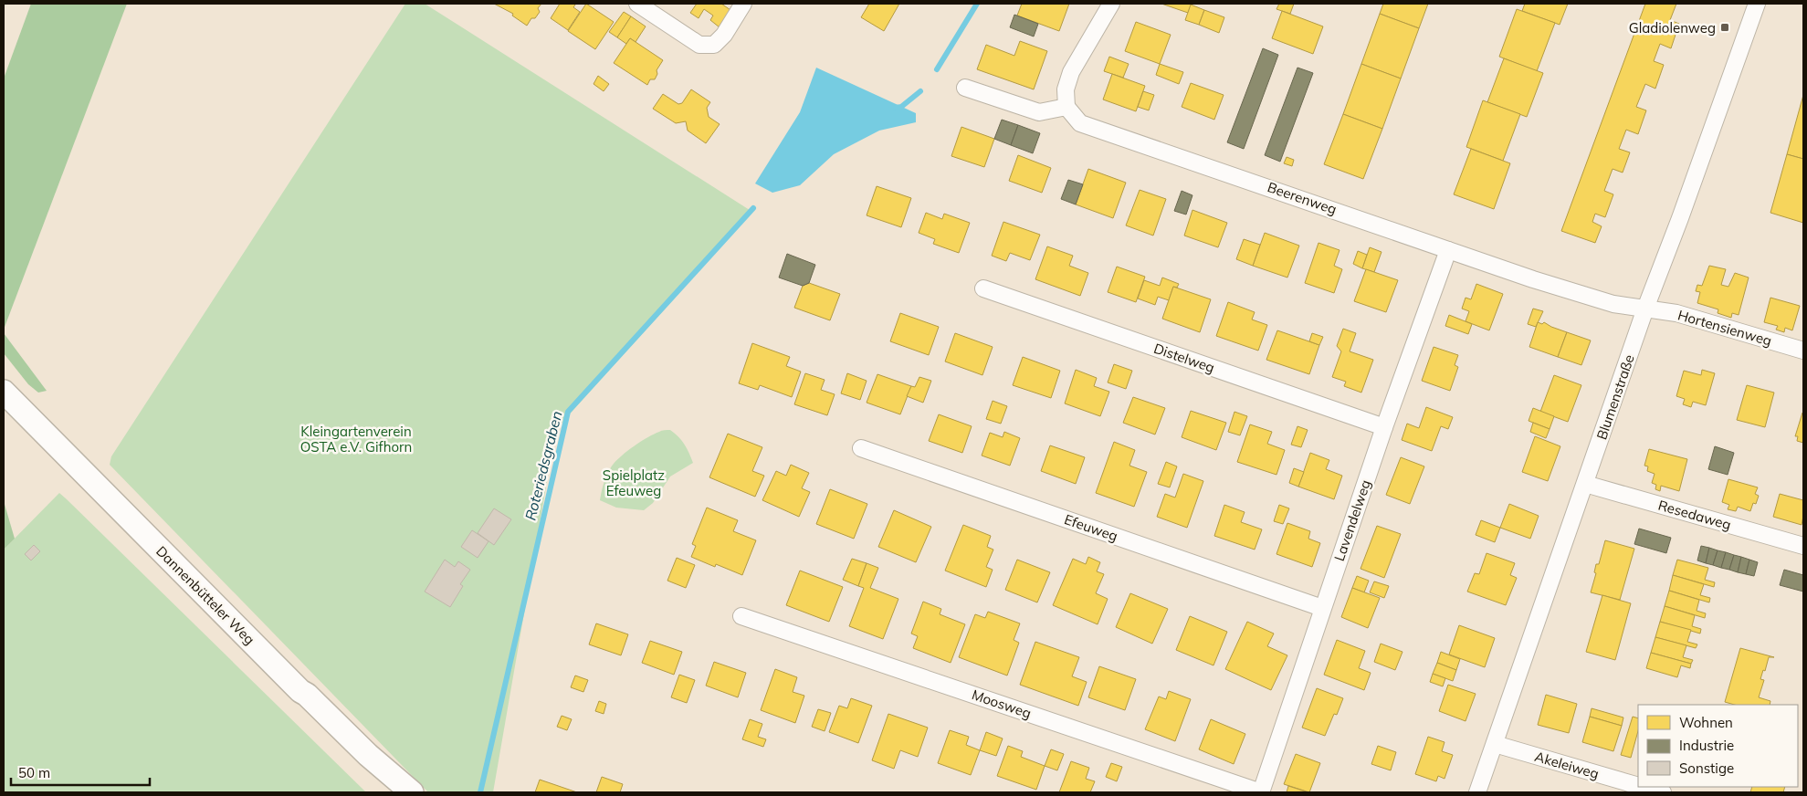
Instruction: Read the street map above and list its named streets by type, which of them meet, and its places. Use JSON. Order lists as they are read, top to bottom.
{
  "streets": {
    "street": [
      "Beerenweg",
      "Hortensienweg",
      "Distelweg",
      "Blumenstraße",
      "Resedaweg",
      "Lavendelweg",
      "Efeuweg",
      "Dannenbütteler Weg",
      "Moosweg",
      "Akeleiweg"
    ]
  },
  "crossings": [
    ["Beerenweg", "Hortensienweg"],
    ["Beerenweg", "Blumenstraße"],
    ["Beerenweg", "Lavendelweg"],
    ["Hortensienweg", "Blumenstraße"],
    ["Distelweg", "Lavendelweg"],
    ["Blumenstraße", "Resedaweg"],
    ["Blumenstraße", "Akeleiweg"],
    ["Lavendelweg", "Efeuweg"],
    ["Lavendelweg", "Moosweg"]
  ],
  "water": ["Roteriedsgraben"],
  "parks": ["Kleingartenverein OSTA e.V. Gifhorn", "Spielplatz Efeuweg"],
  "places": {
    "transit": ["Gladiolenweg"]
  },
  "legend": ["Wohnen", "Industrie", "Sonstige"],
  "scale_bar": "50 m"
}
